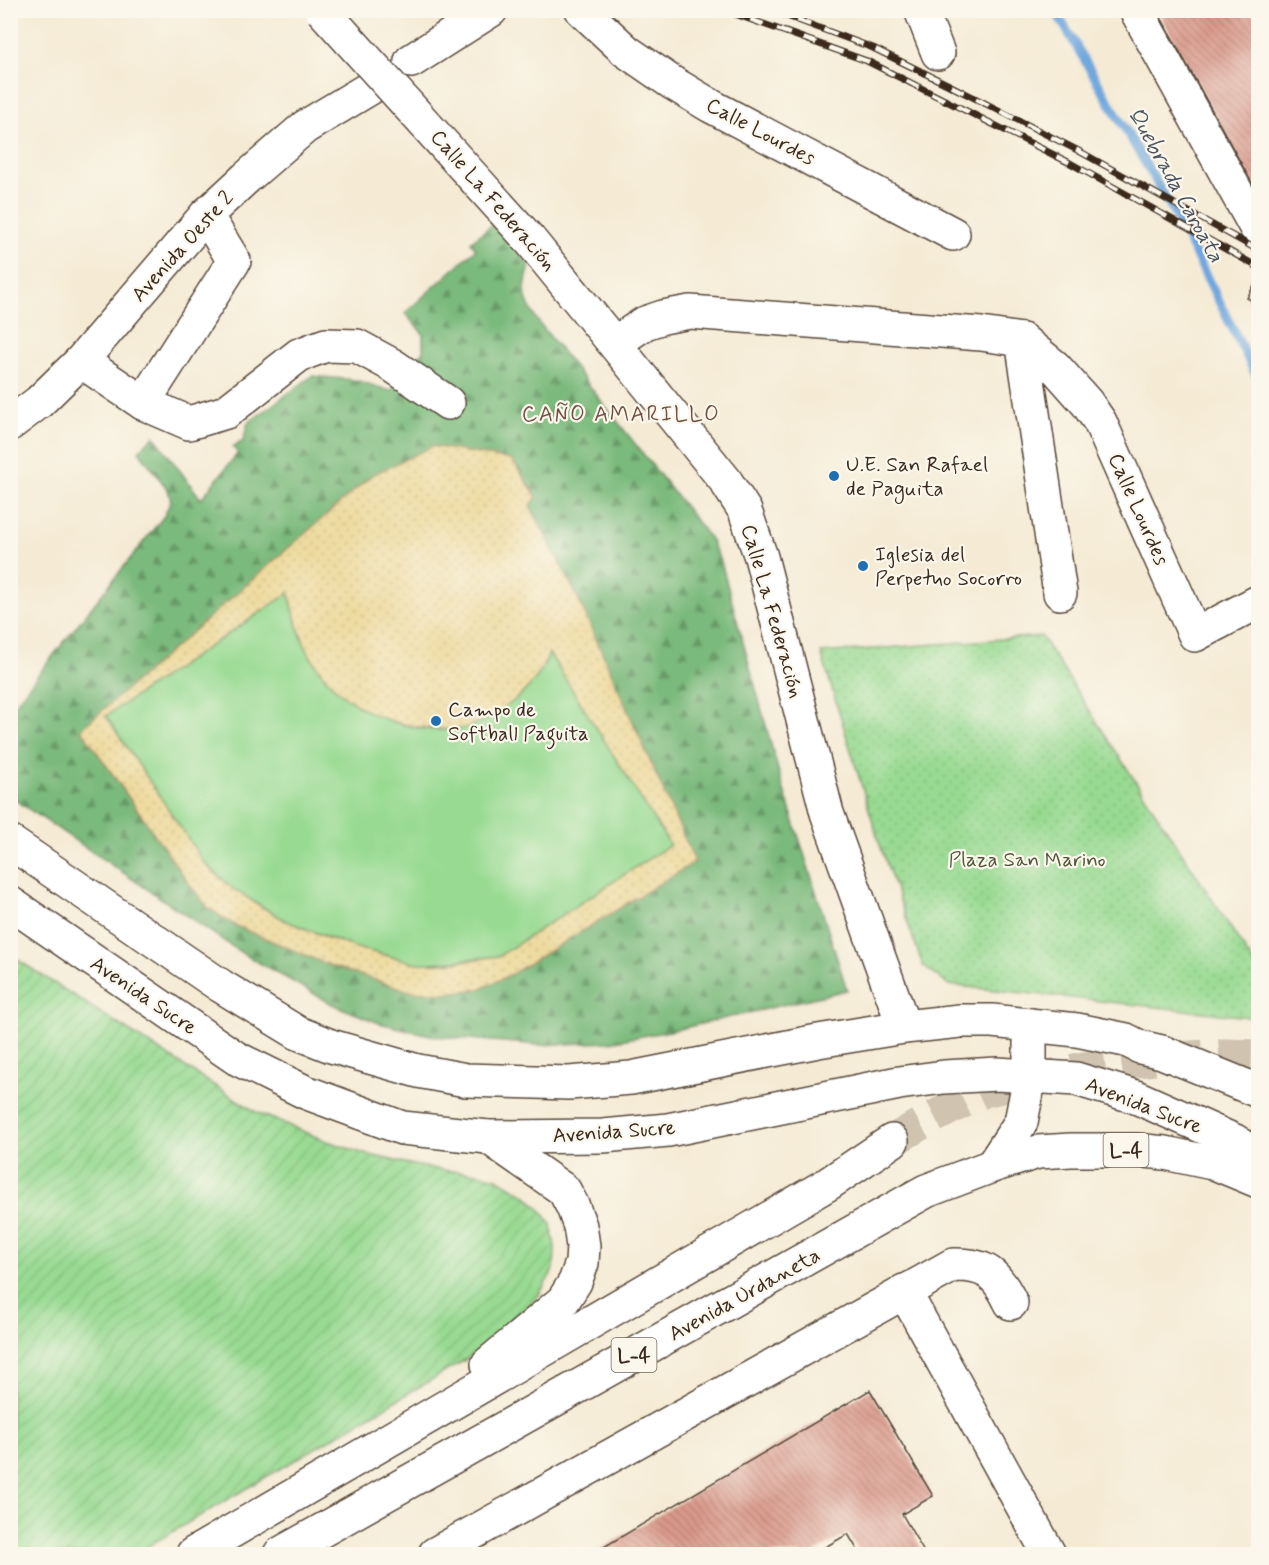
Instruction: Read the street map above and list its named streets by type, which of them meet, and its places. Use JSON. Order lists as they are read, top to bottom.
{
  "streets": {
    "main road": [
      "Calle Lourdes",
      "Calle La Federación",
      "Avenida Oeste 2",
      "Avenida Sucre",
      "L-4",
      "Avenida Urdaneta"
    ]
  },
  "crossings": [
    ["Avenida Sucre", "L-4"],
    ["L-4", "Avenida Urdaneta"]
  ],
  "districts": ["CAÑO AMARILLO"],
  "water": ["Quebrada Caroata"],
  "parks": ["Plaza San Marino"],
  "places": ["U.E. San Rafael de Paguita", "Iglesia del Perpetuo Socorro", "Campo de Softball Paguita"]
}
